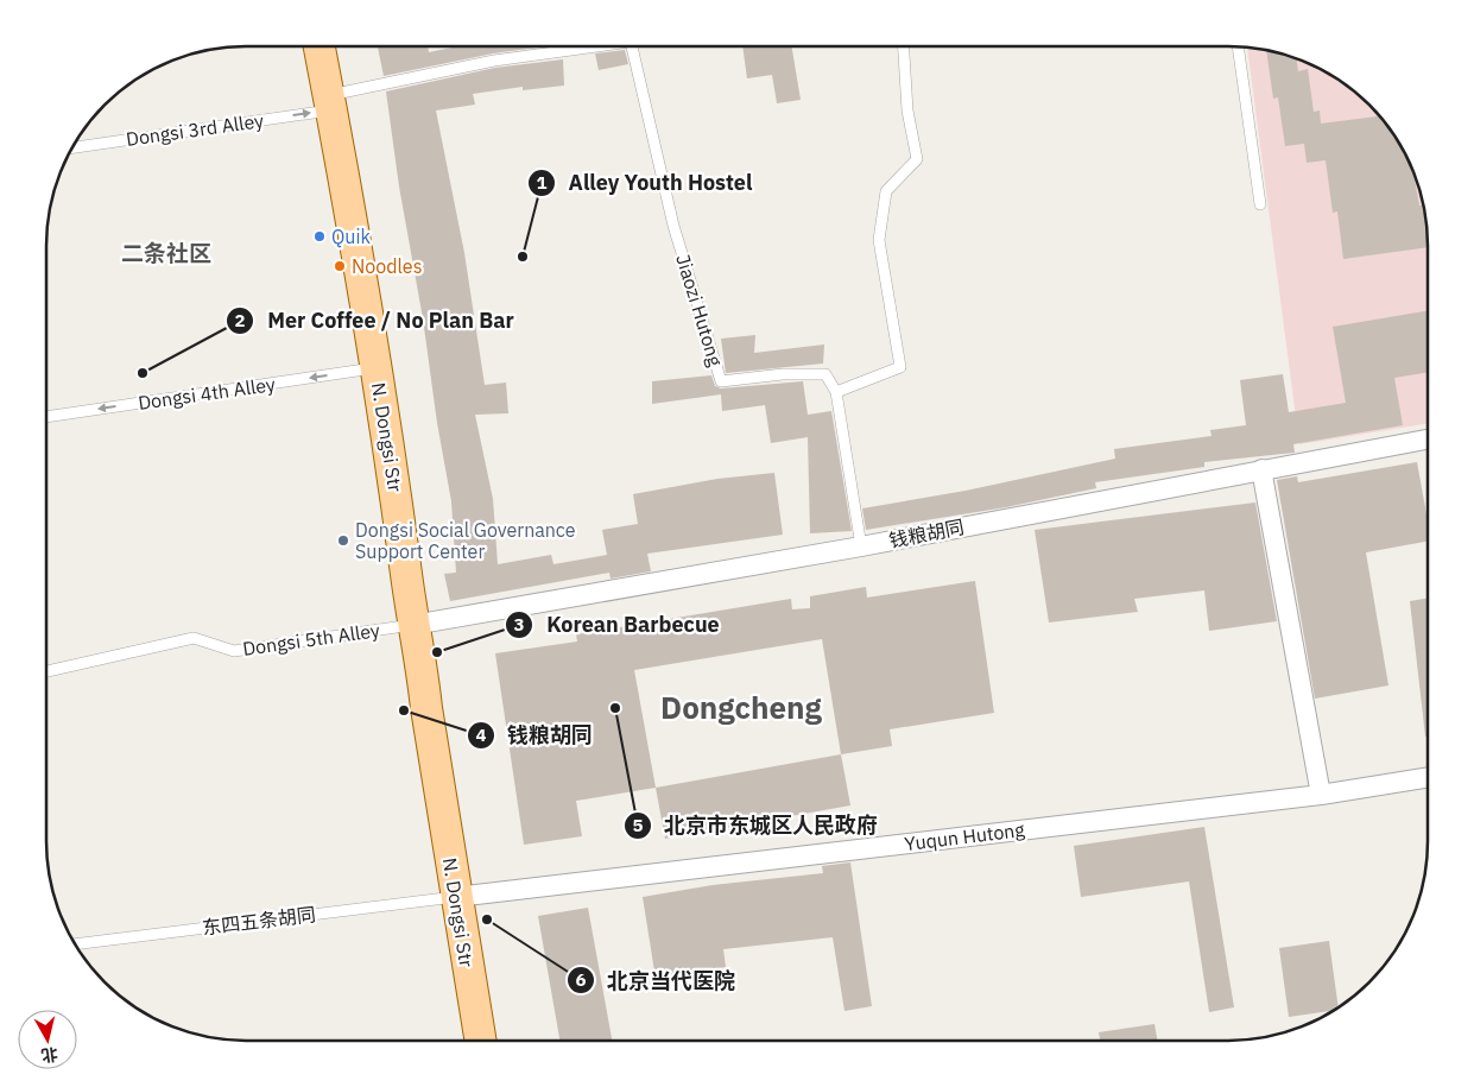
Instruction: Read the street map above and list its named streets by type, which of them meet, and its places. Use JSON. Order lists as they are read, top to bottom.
{
  "streets": {
    "main road": ["N. Dongsi Str"],
    "street": ["钱粮胡同", "Yuqun Hutong"],
    "lane": [
      "Dongsi 3rd Alley",
      "Jiaozi Hutong",
      "Dongsi 4th Alley",
      "Dongsi 5th Alley",
      "东四五条胡同"
    ]
  },
  "crossings": [
    ["Dongsi 3rd Alley", "N. Dongsi Str"],
    ["Dongsi 4th Alley", "N. Dongsi Str"],
    ["N. Dongsi Str", "钱粮胡同"],
    ["N. Dongsi Str", "Dongsi 5th Alley"],
    ["N. Dongsi Str", "Yuqun Hutong"],
    ["N. Dongsi Str", "东四五条胡同"],
    ["钱粮胡同", "Dongsi 5th Alley"],
    ["Yuqun Hutong", "东四五条胡同"]
  ],
  "one_way": ["Dongsi 3rd Alley", "Dongsi 4th Alley"],
  "districts": ["二条社区", "Dongcheng"],
  "places": [
    "Quik",
    "Alley Youth Hostel",
    "Noodles",
    "Mer Coffee / No Plan Bar",
    "Dongsi Social Governance Support Center",
    "Korean Barbecue",
    "北京市东城区人民政府",
    "钱粮胡同",
    "北京当代医院"
  ],
  "north": "bottom"
}
